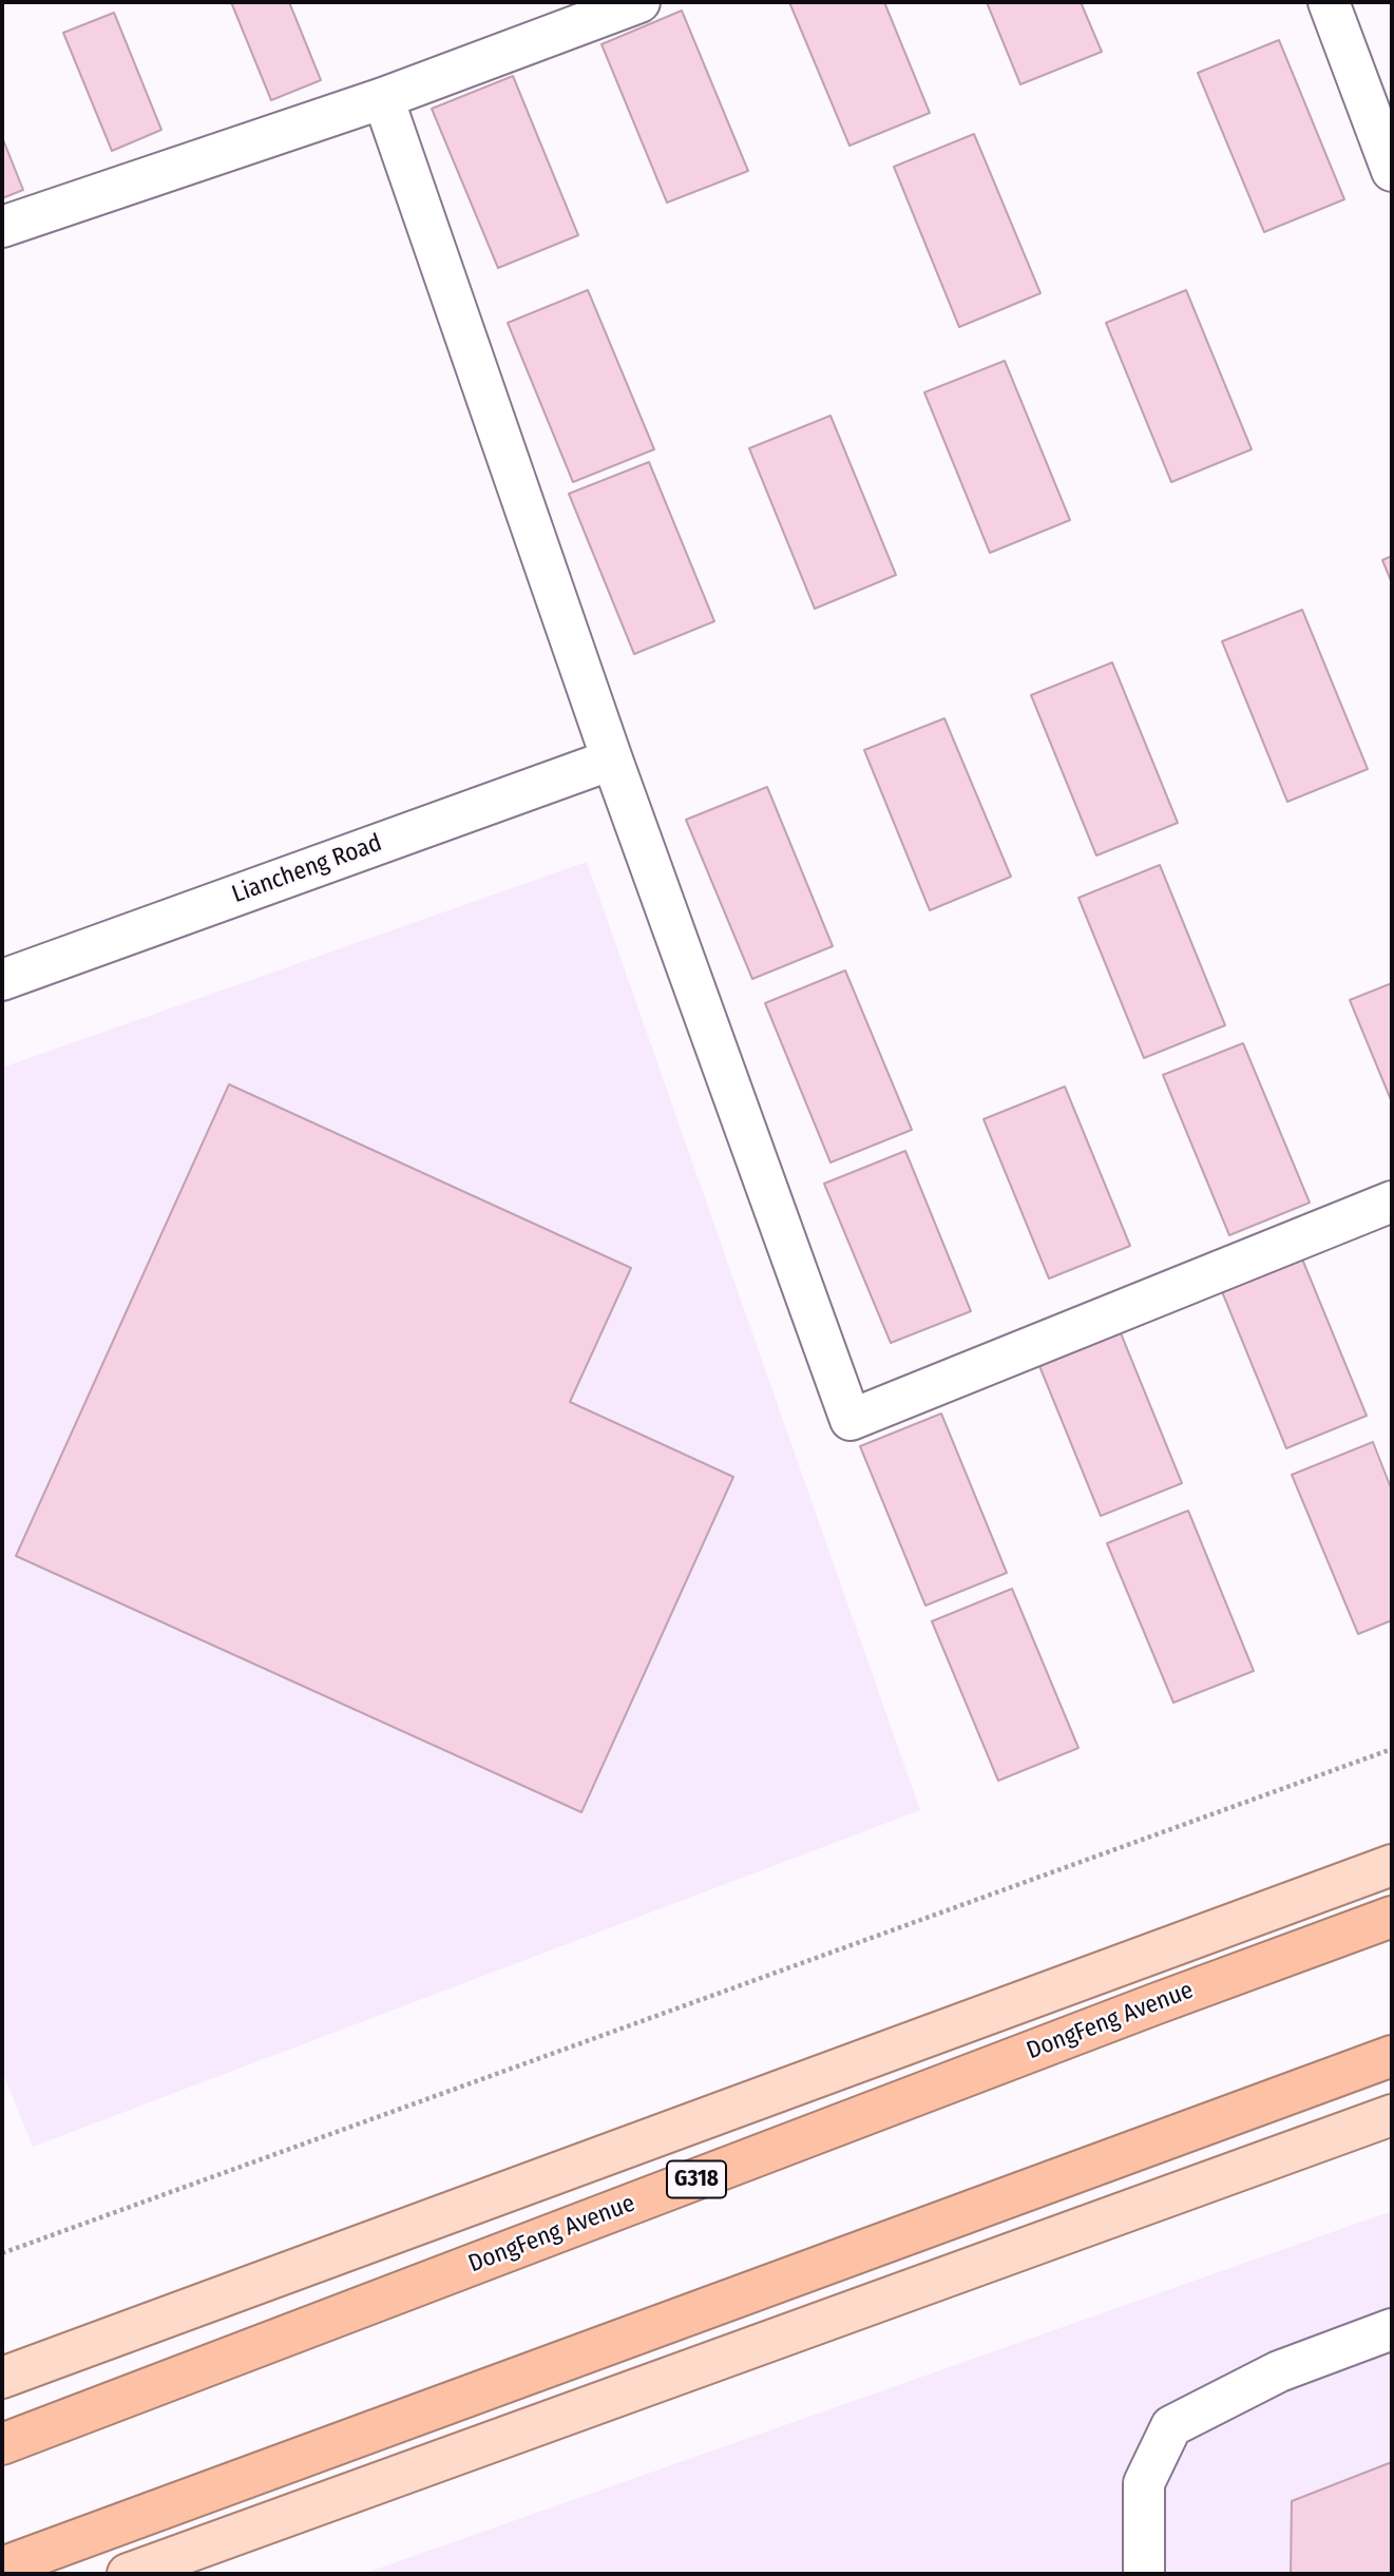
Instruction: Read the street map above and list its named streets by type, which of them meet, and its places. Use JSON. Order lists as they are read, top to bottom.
{
  "streets": {
    "highway": ["DongFeng Avenue", "G318"],
    "street": ["Liancheng Road"]
  }
}
